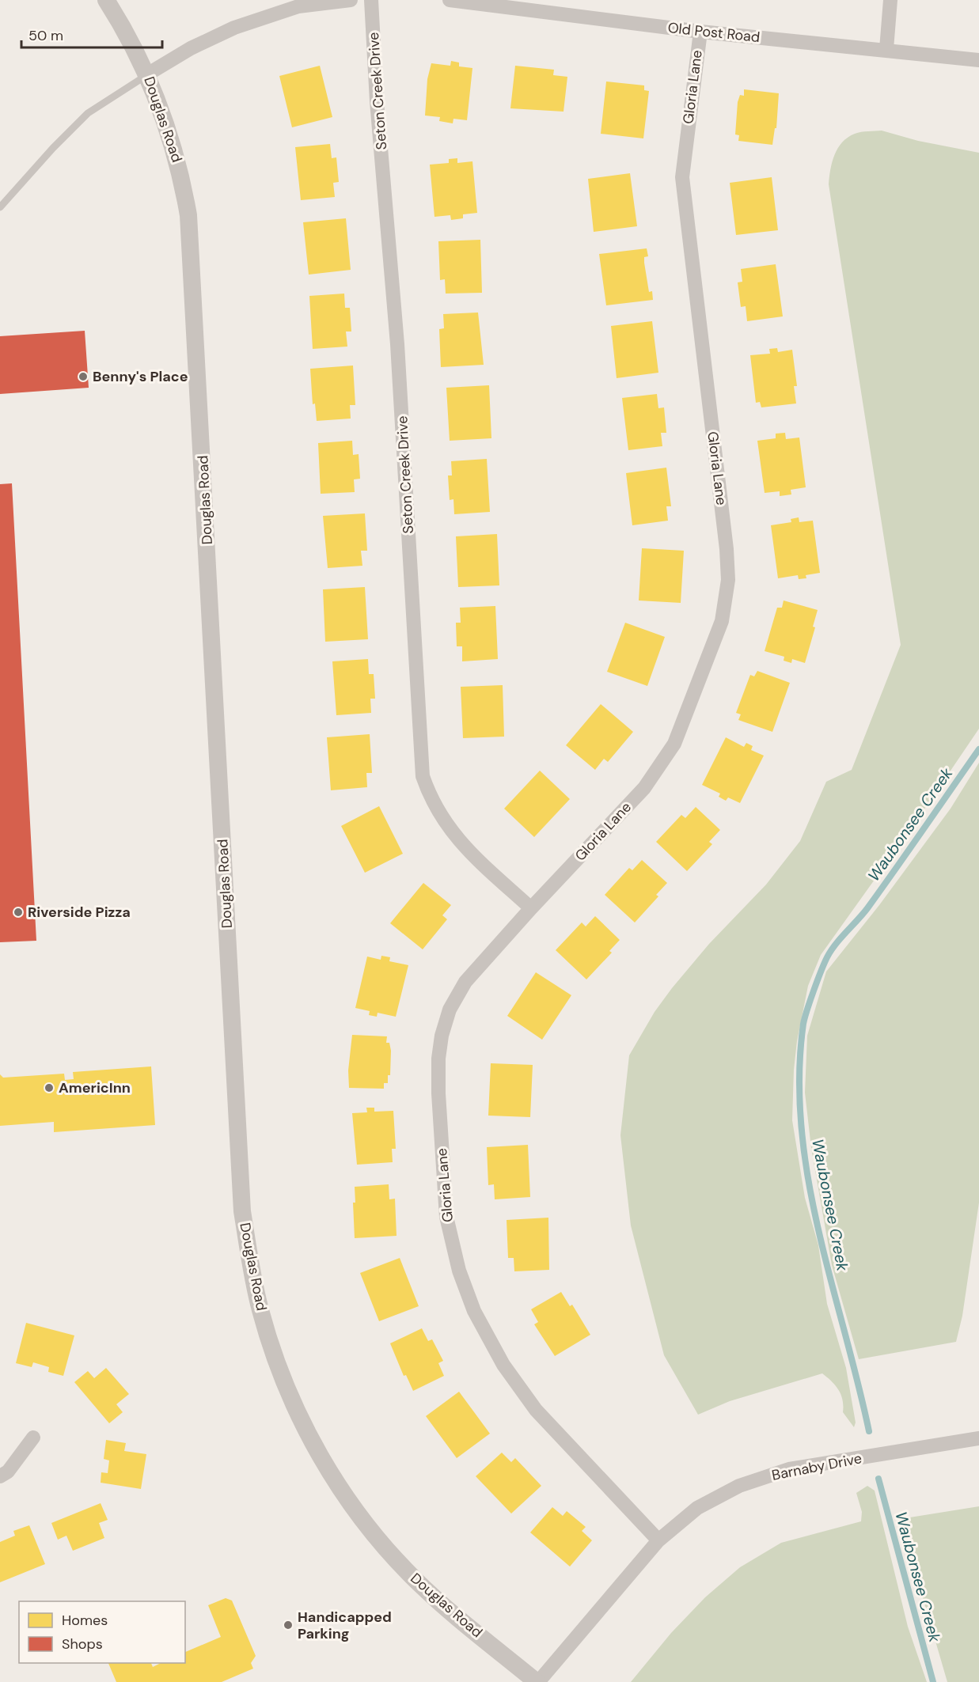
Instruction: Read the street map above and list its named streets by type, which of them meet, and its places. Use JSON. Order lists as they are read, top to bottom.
{
  "streets": {
    "street": [
      "Old Post Road",
      "Gloria Lane",
      "Seton Creek Drive",
      "Douglas Road",
      "Barnaby Drive"
    ]
  },
  "crossings": [
    ["Old Post Road", "Gloria Lane"],
    ["Gloria Lane", "Seton Creek Drive"],
    ["Gloria Lane", "Barnaby Drive"],
    ["Douglas Road", "Barnaby Drive"]
  ],
  "water": ["Waubonsee Creek"],
  "places": [
    "Benny's Place",
    "Riverside Pizza",
    "AmericInn",
    "Handicapped Parking"
  ],
  "legend": ["Homes", "Shops"],
  "scale_bar": "50 m"
}
